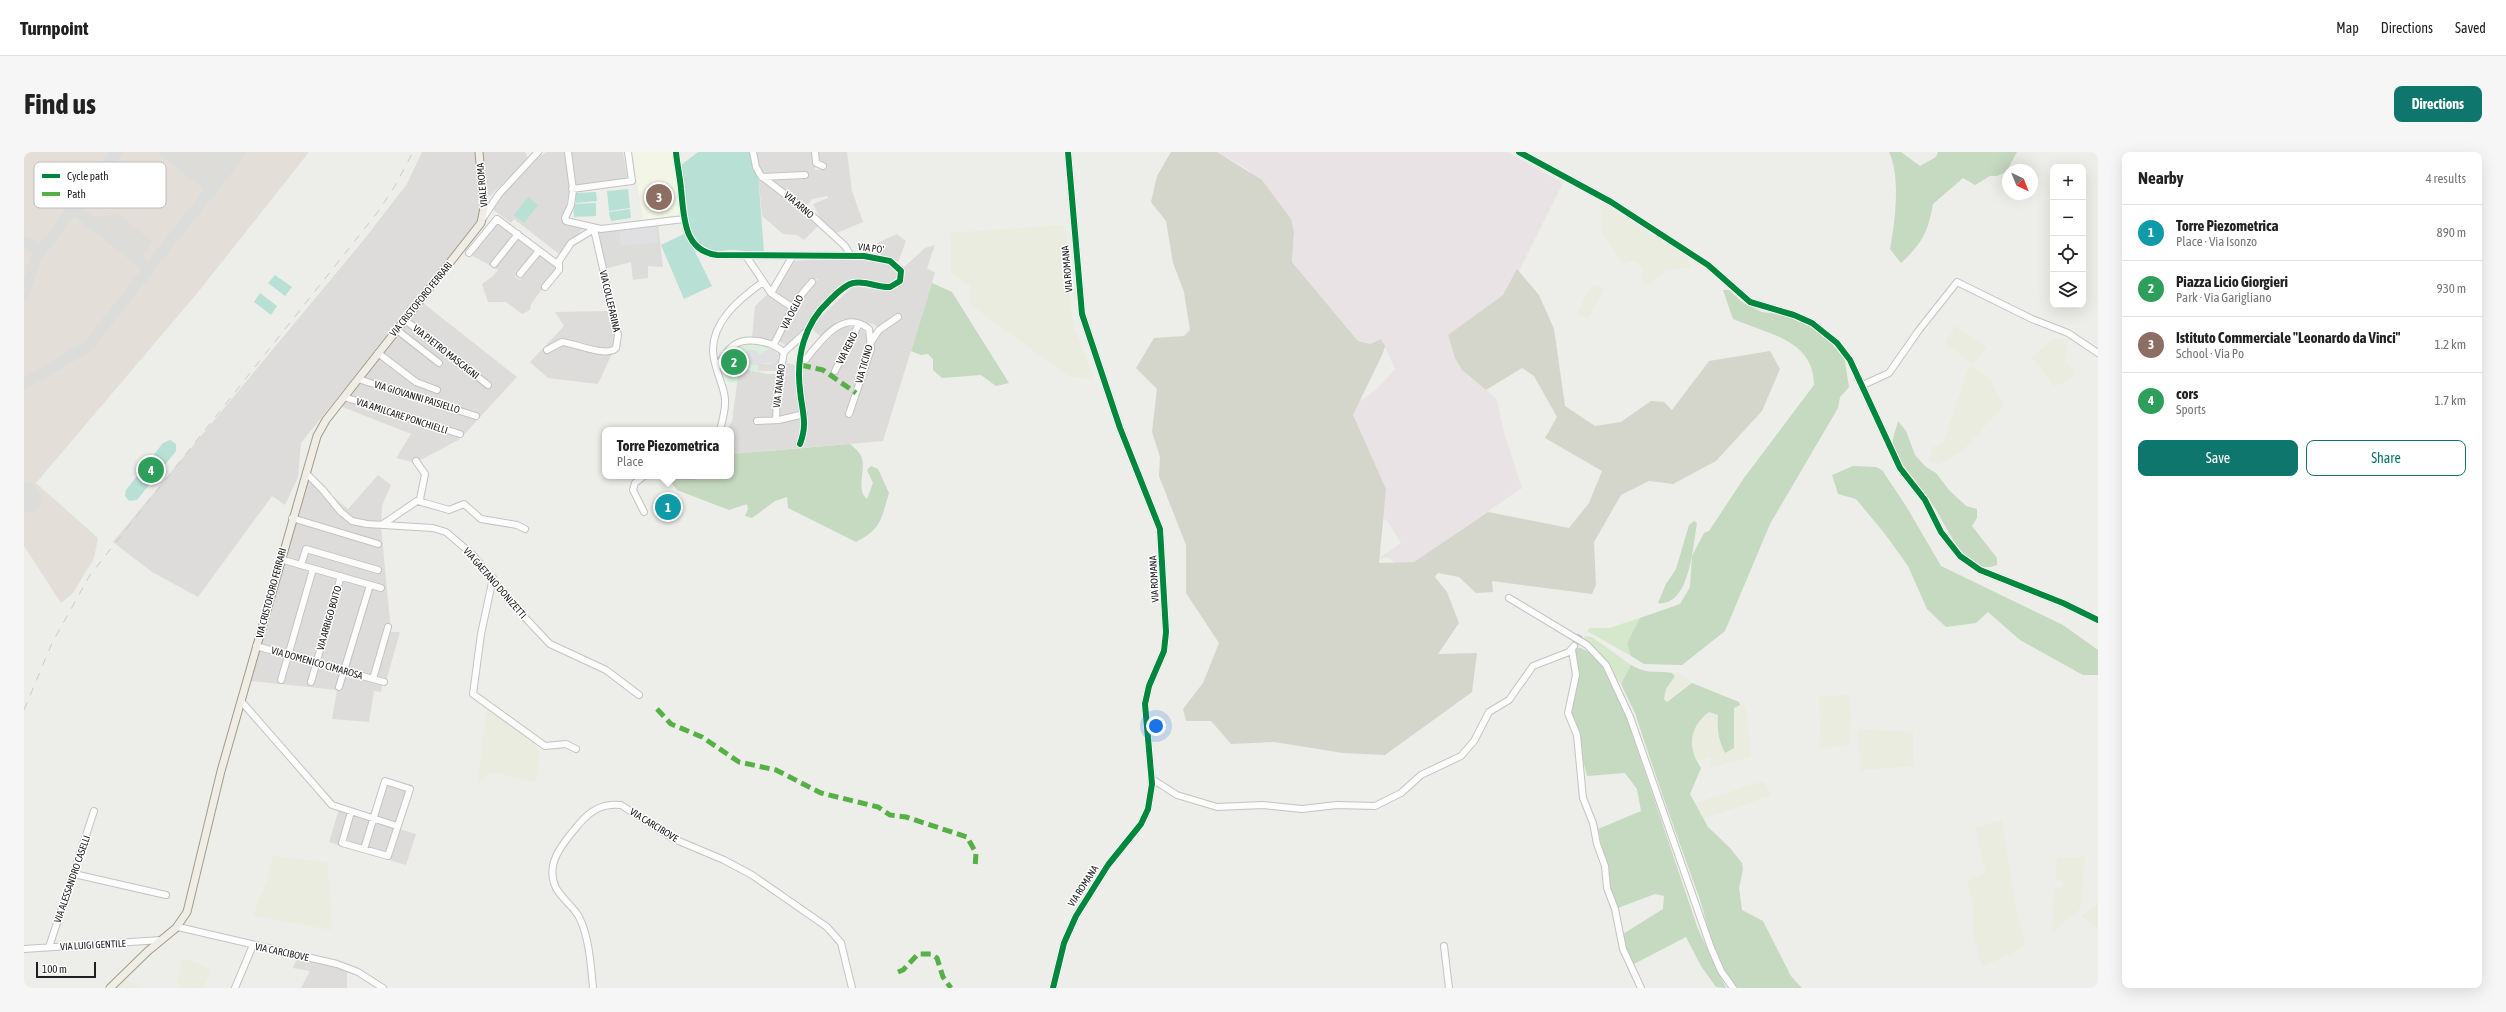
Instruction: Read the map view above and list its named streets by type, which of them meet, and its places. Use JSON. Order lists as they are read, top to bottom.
{
  "streets": {
    "main road": ["VIALE ROMA", "VIA CRISTOFORO FERRARI"],
    "street": [
      "VIA ARNO",
      "VIA PO'",
      "VIA ROMANA",
      "VIA COLLEFARINA",
      "VIA OGLIO",
      "VIA RENO",
      "VIA PIETRO MASCAGNI",
      "VIA TICINO",
      "VIA TANARO",
      "VIA GIOVANNI PAISIELLO",
      "VIA AMILCARE PONCHIELLI",
      "VIA GAETANO DONIZETTI",
      "VIA ARRIGO BOITO",
      "VIA DOMENICO CIMAROSA",
      "VIA CARCIBOVE",
      "VIA ALESSANDRO CASELLI",
      "VIA LUIGI GENTILE"
    ]
  },
  "crossings": [
    ["VIALE ROMA", "VIA CRISTOFORO FERRARI"],
    ["VIA ARNO", "VIA PO'"],
    ["VIA PO'", "VIA TANARO"],
    ["VIA CRISTOFORO FERRARI", "VIA PIETRO MASCAGNI"],
    ["VIA CRISTOFORO FERRARI", "VIA GIOVANNI PAISIELLO"],
    ["VIA CRISTOFORO FERRARI", "VIA AMILCARE PONCHIELLI"],
    ["VIA CRISTOFORO FERRARI", "VIA GAETANO DONIZETTI"],
    ["VIA CRISTOFORO FERRARI", "VIA DOMENICO CIMAROSA"],
    ["VIA CRISTOFORO FERRARI", "VIA CARCIBOVE"],
    ["VIA CRISTOFORO FERRARI", "VIA LUIGI GENTILE"],
    ["VIA RENO", "VIA TICINO"],
    ["VIA ARRIGO BOITO", "VIA DOMENICO CIMAROSA"],
    ["VIA ALESSANDRO CASELLI", "VIA LUIGI GENTILE"]
  ],
  "legend": ["Cycle path", "Path"],
  "scale_bar": "100 m",
  "north": "bottom right",
  "page": {
    "header": "Turnpoint",
    "nav": ["Map", "Directions", "Saved"],
    "buttons": [
      "Directions",
      ["Save", "Share"]
    ],
    "title": "Find us",
    "heading": ["Nearby", "4 results"],
    "map_buttons": ["+", "−"],
    "pins": [
      "3",
      "2",
      "4",
      "1"
    ],
    "list": [
      {
        "mark": "1",
        "name": "Torre Piezometrica",
        "note": "Place · Via Isonzo",
        "value": "890 m"
      },
      {
        "mark": "2",
        "name": "Piazza Licio Giorgieri",
        "note": "Park · Via Garigliano",
        "value": "930 m"
      },
      {
        "mark": "3",
        "name": "Istituto Commerciale \"Leonardo da Vinci\"",
        "note": "School · Via Po",
        "value": "1.2 km"
      },
      {
        "mark": "4",
        "name": "cors",
        "note": "Sports",
        "value": "1.7 km"
      }
    ],
    "popup": ["Torre Piezometrica", "Place"],
    "scale": "100 m"
  }
}
